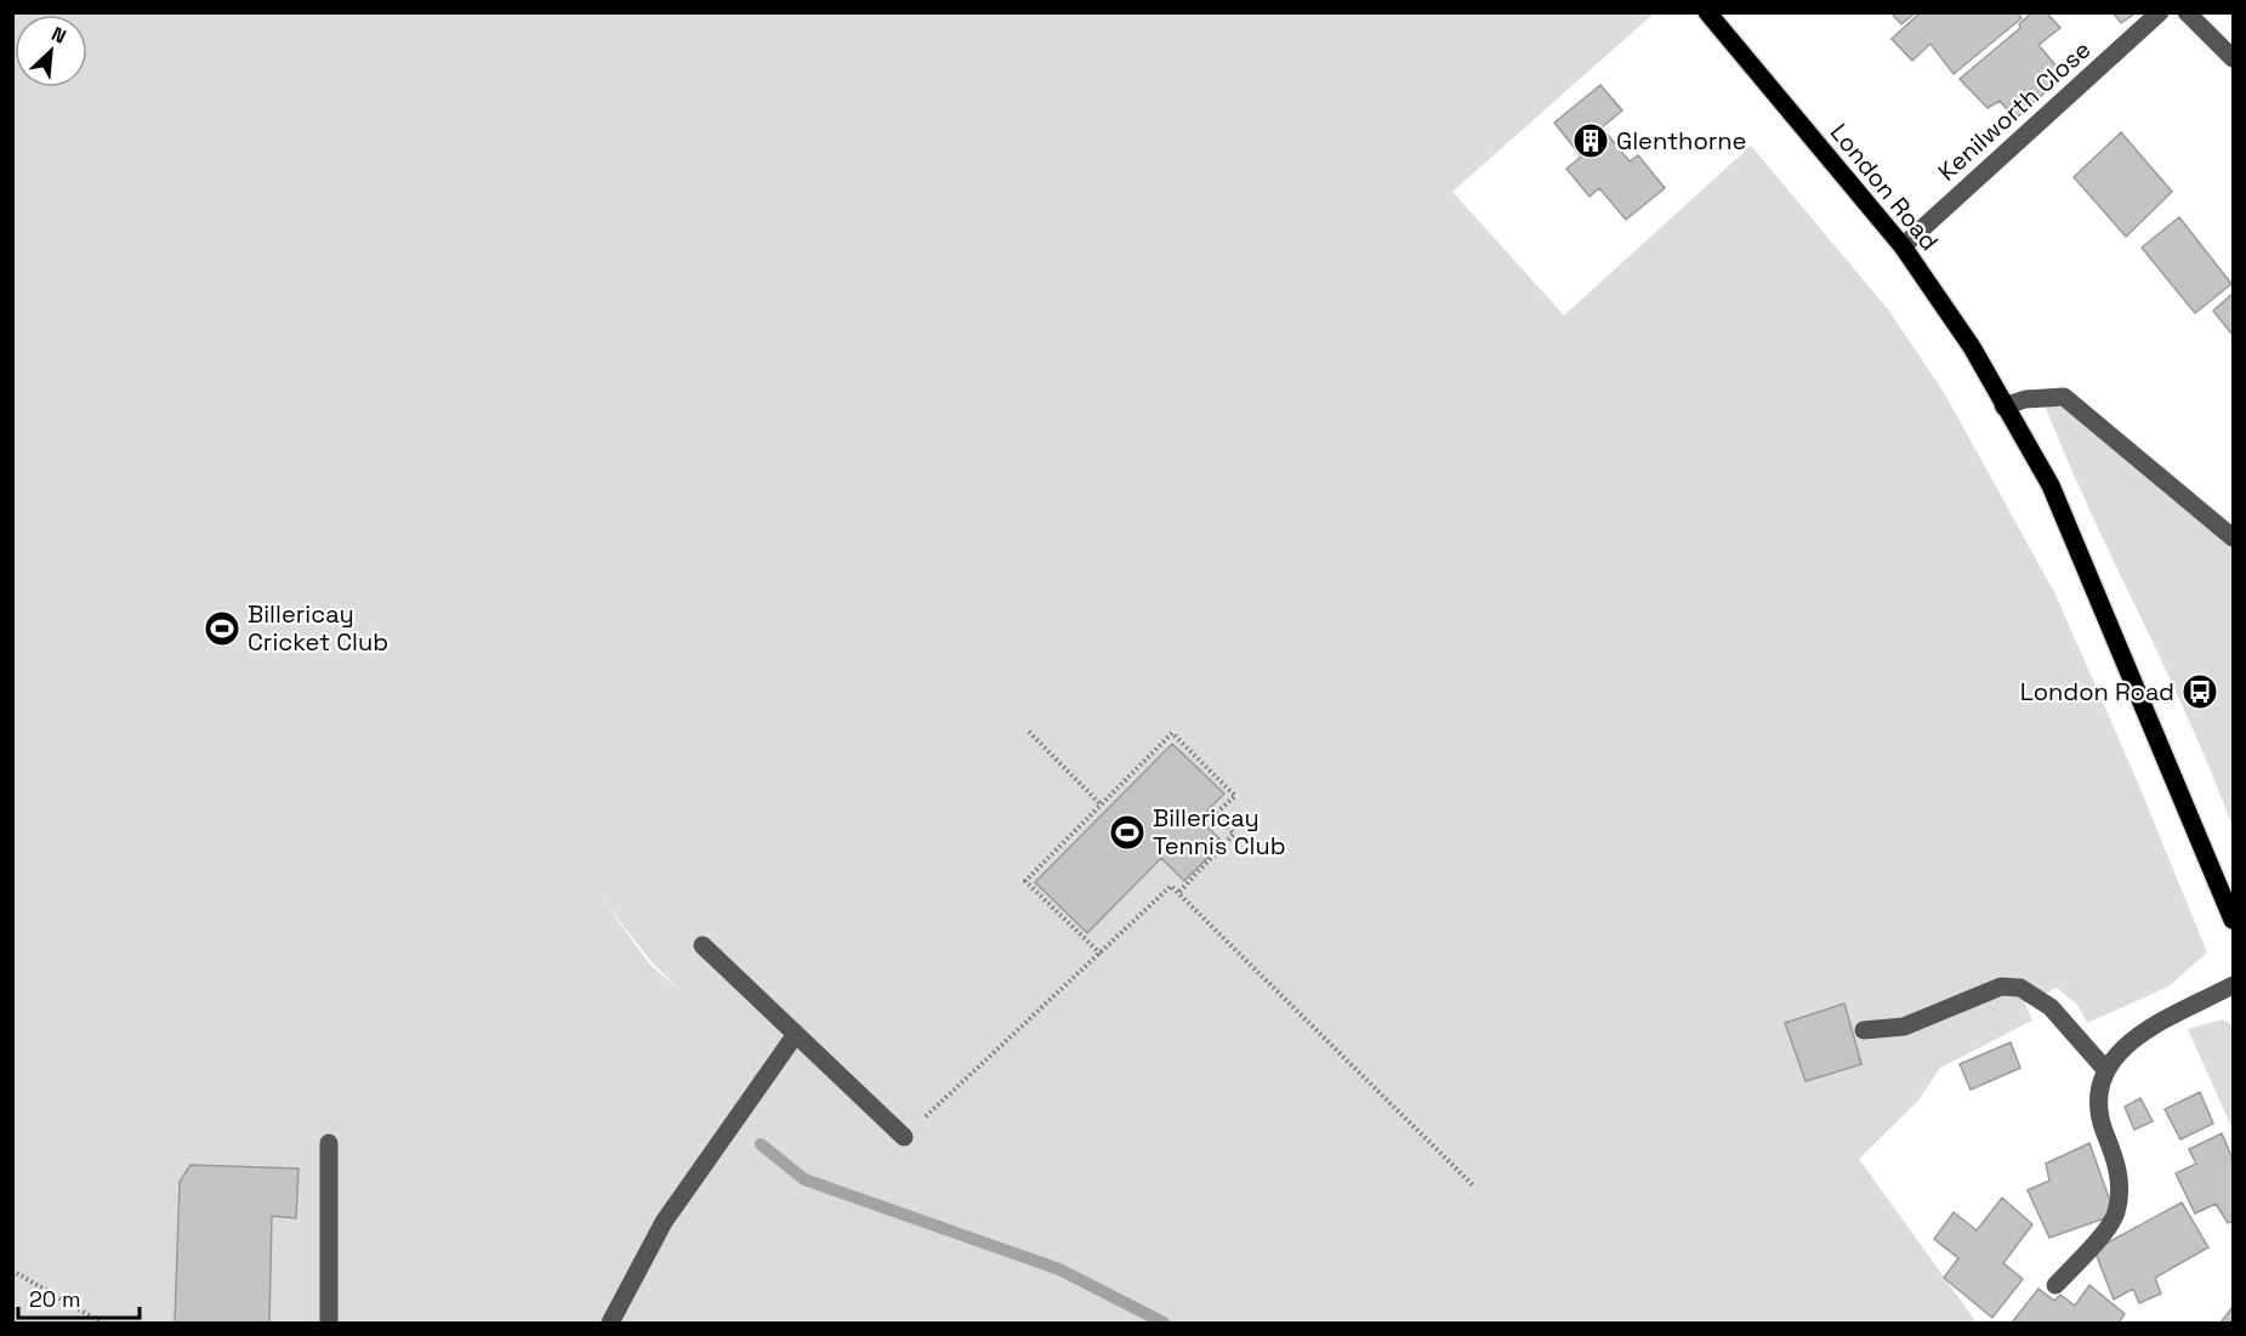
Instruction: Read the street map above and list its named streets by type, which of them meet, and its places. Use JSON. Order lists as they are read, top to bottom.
{
  "streets": {
    "main road": ["London Road"],
    "street": ["Kenilworth Close"]
  },
  "crossings": [
    ["Kenilworth Close", "London Road"]
  ],
  "places": {
    "building": ["Glenthorne"],
    "sports": ["Billericay Cricket Club", "Billericay Tennis Club"],
    "bus stop": ["London Road"]
  },
  "scale_bar": "20 m",
  "north": "top right"
}
